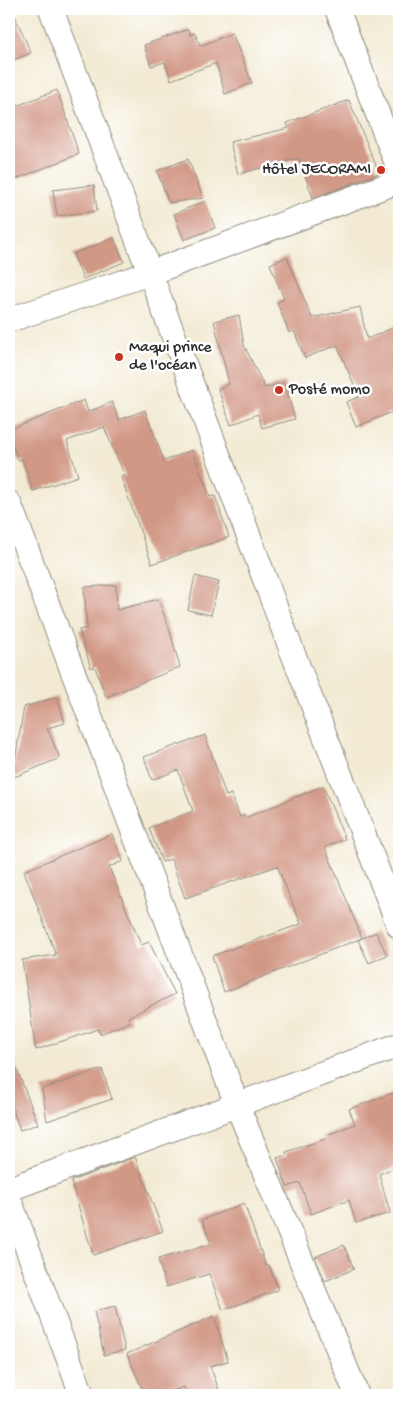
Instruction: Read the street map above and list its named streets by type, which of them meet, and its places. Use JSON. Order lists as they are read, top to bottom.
{
  "places": ["Hôtel JECORAMI", "Maqui prince de l'océan", "Posté momo"]
}
